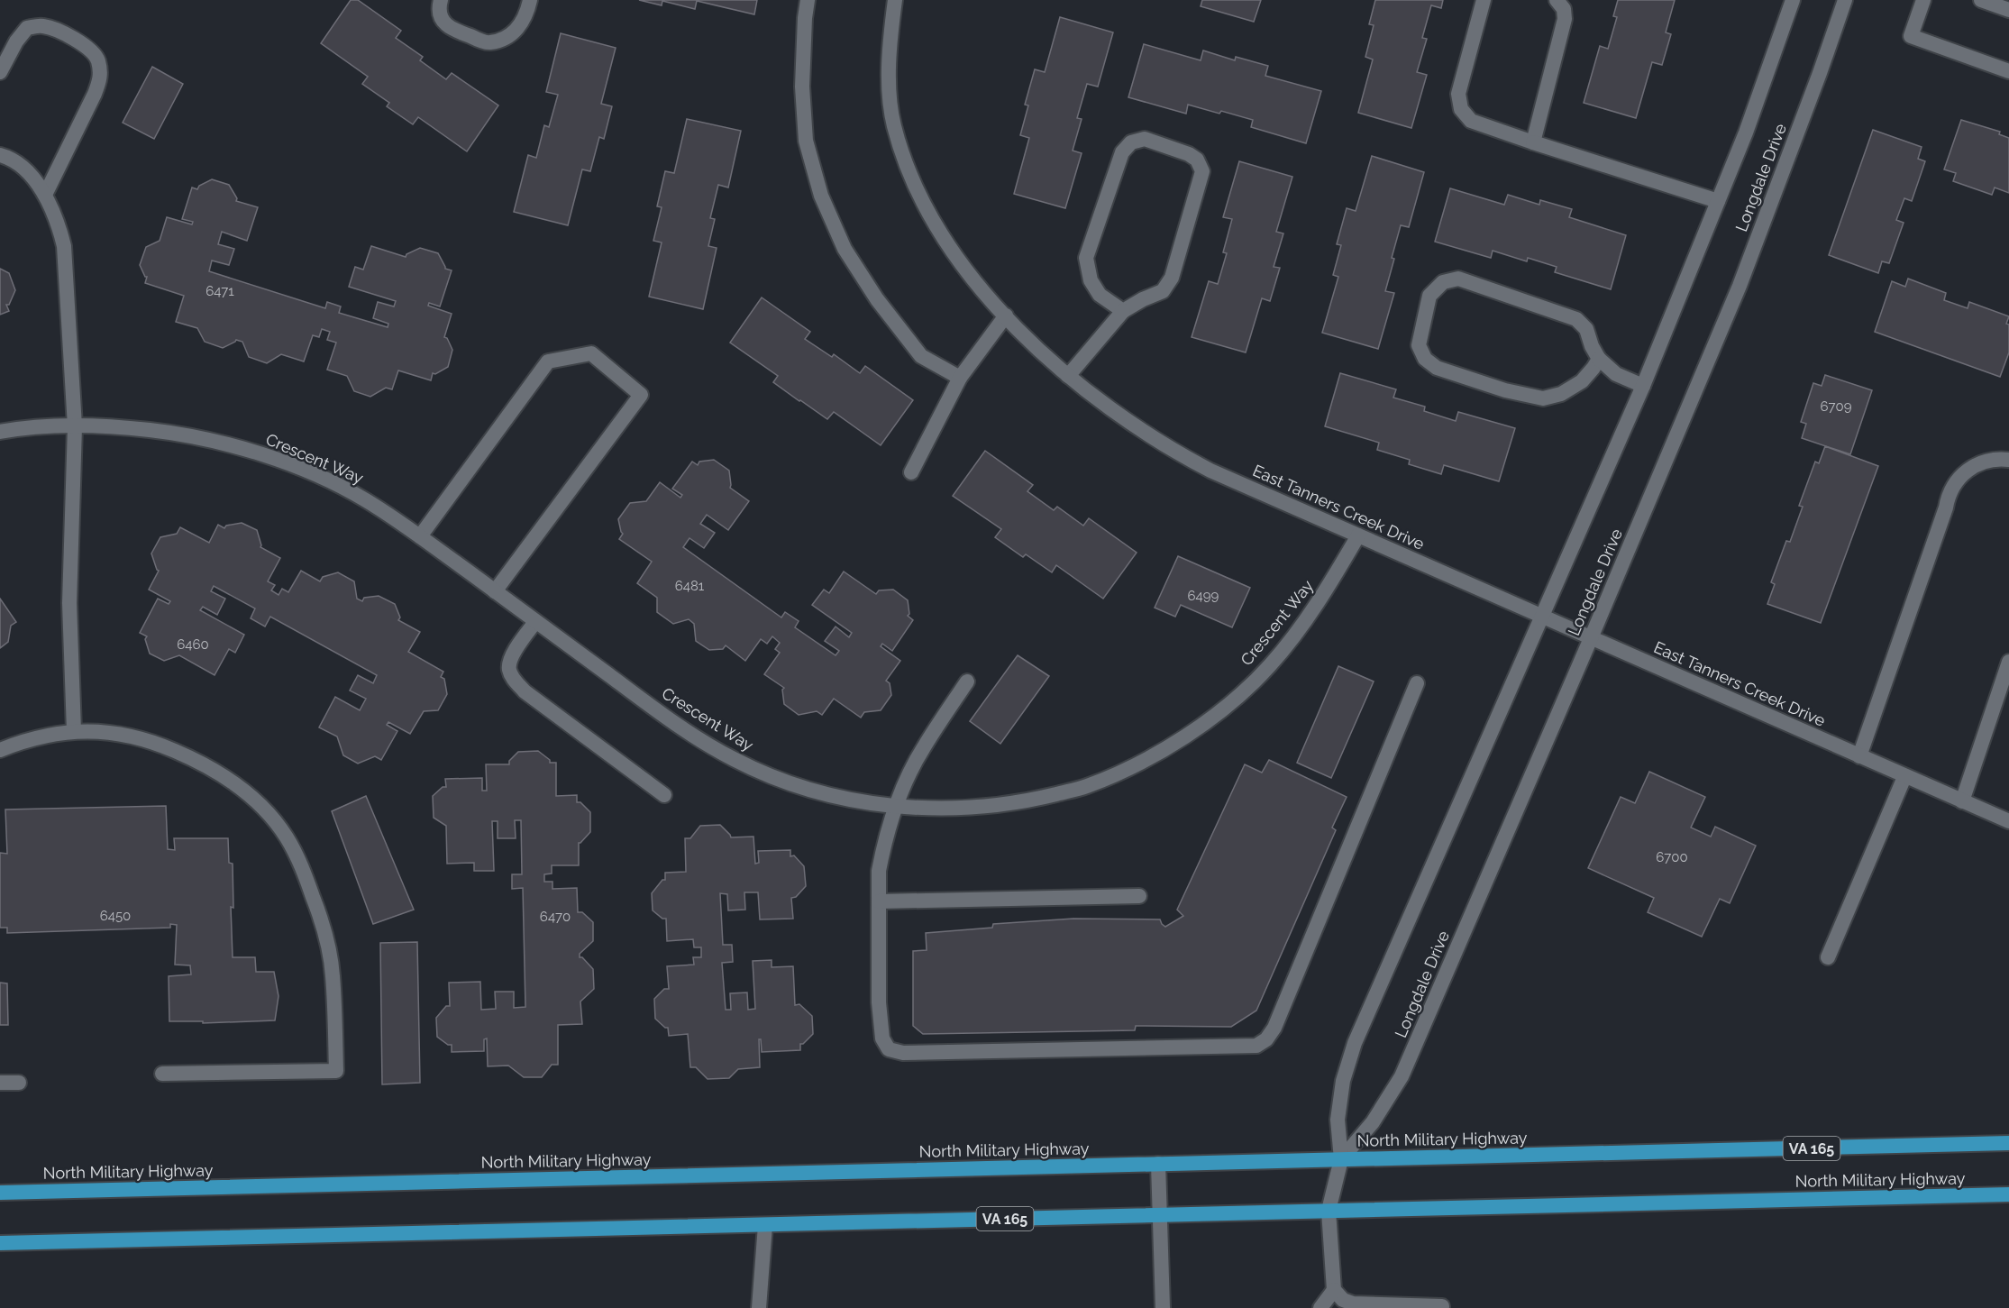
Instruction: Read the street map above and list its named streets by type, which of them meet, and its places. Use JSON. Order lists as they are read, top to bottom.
{
  "streets": {
    "main road": ["North Military Highway", "VA 165"],
    "street": ["Longdale Drive", "Crescent Way", "East Tanners Creek Drive"]
  },
  "crossings": [
    ["Longdale Drive", "East Tanners Creek Drive"],
    ["Longdale Drive", "North Military Highway"],
    ["Crescent Way", "East Tanners Creek Drive"]
  ],
  "house_numbers": [
    "6471",
    "6709",
    "6481",
    "6499",
    "6460",
    "6700",
    "6450",
    "6470"
  ]
}
